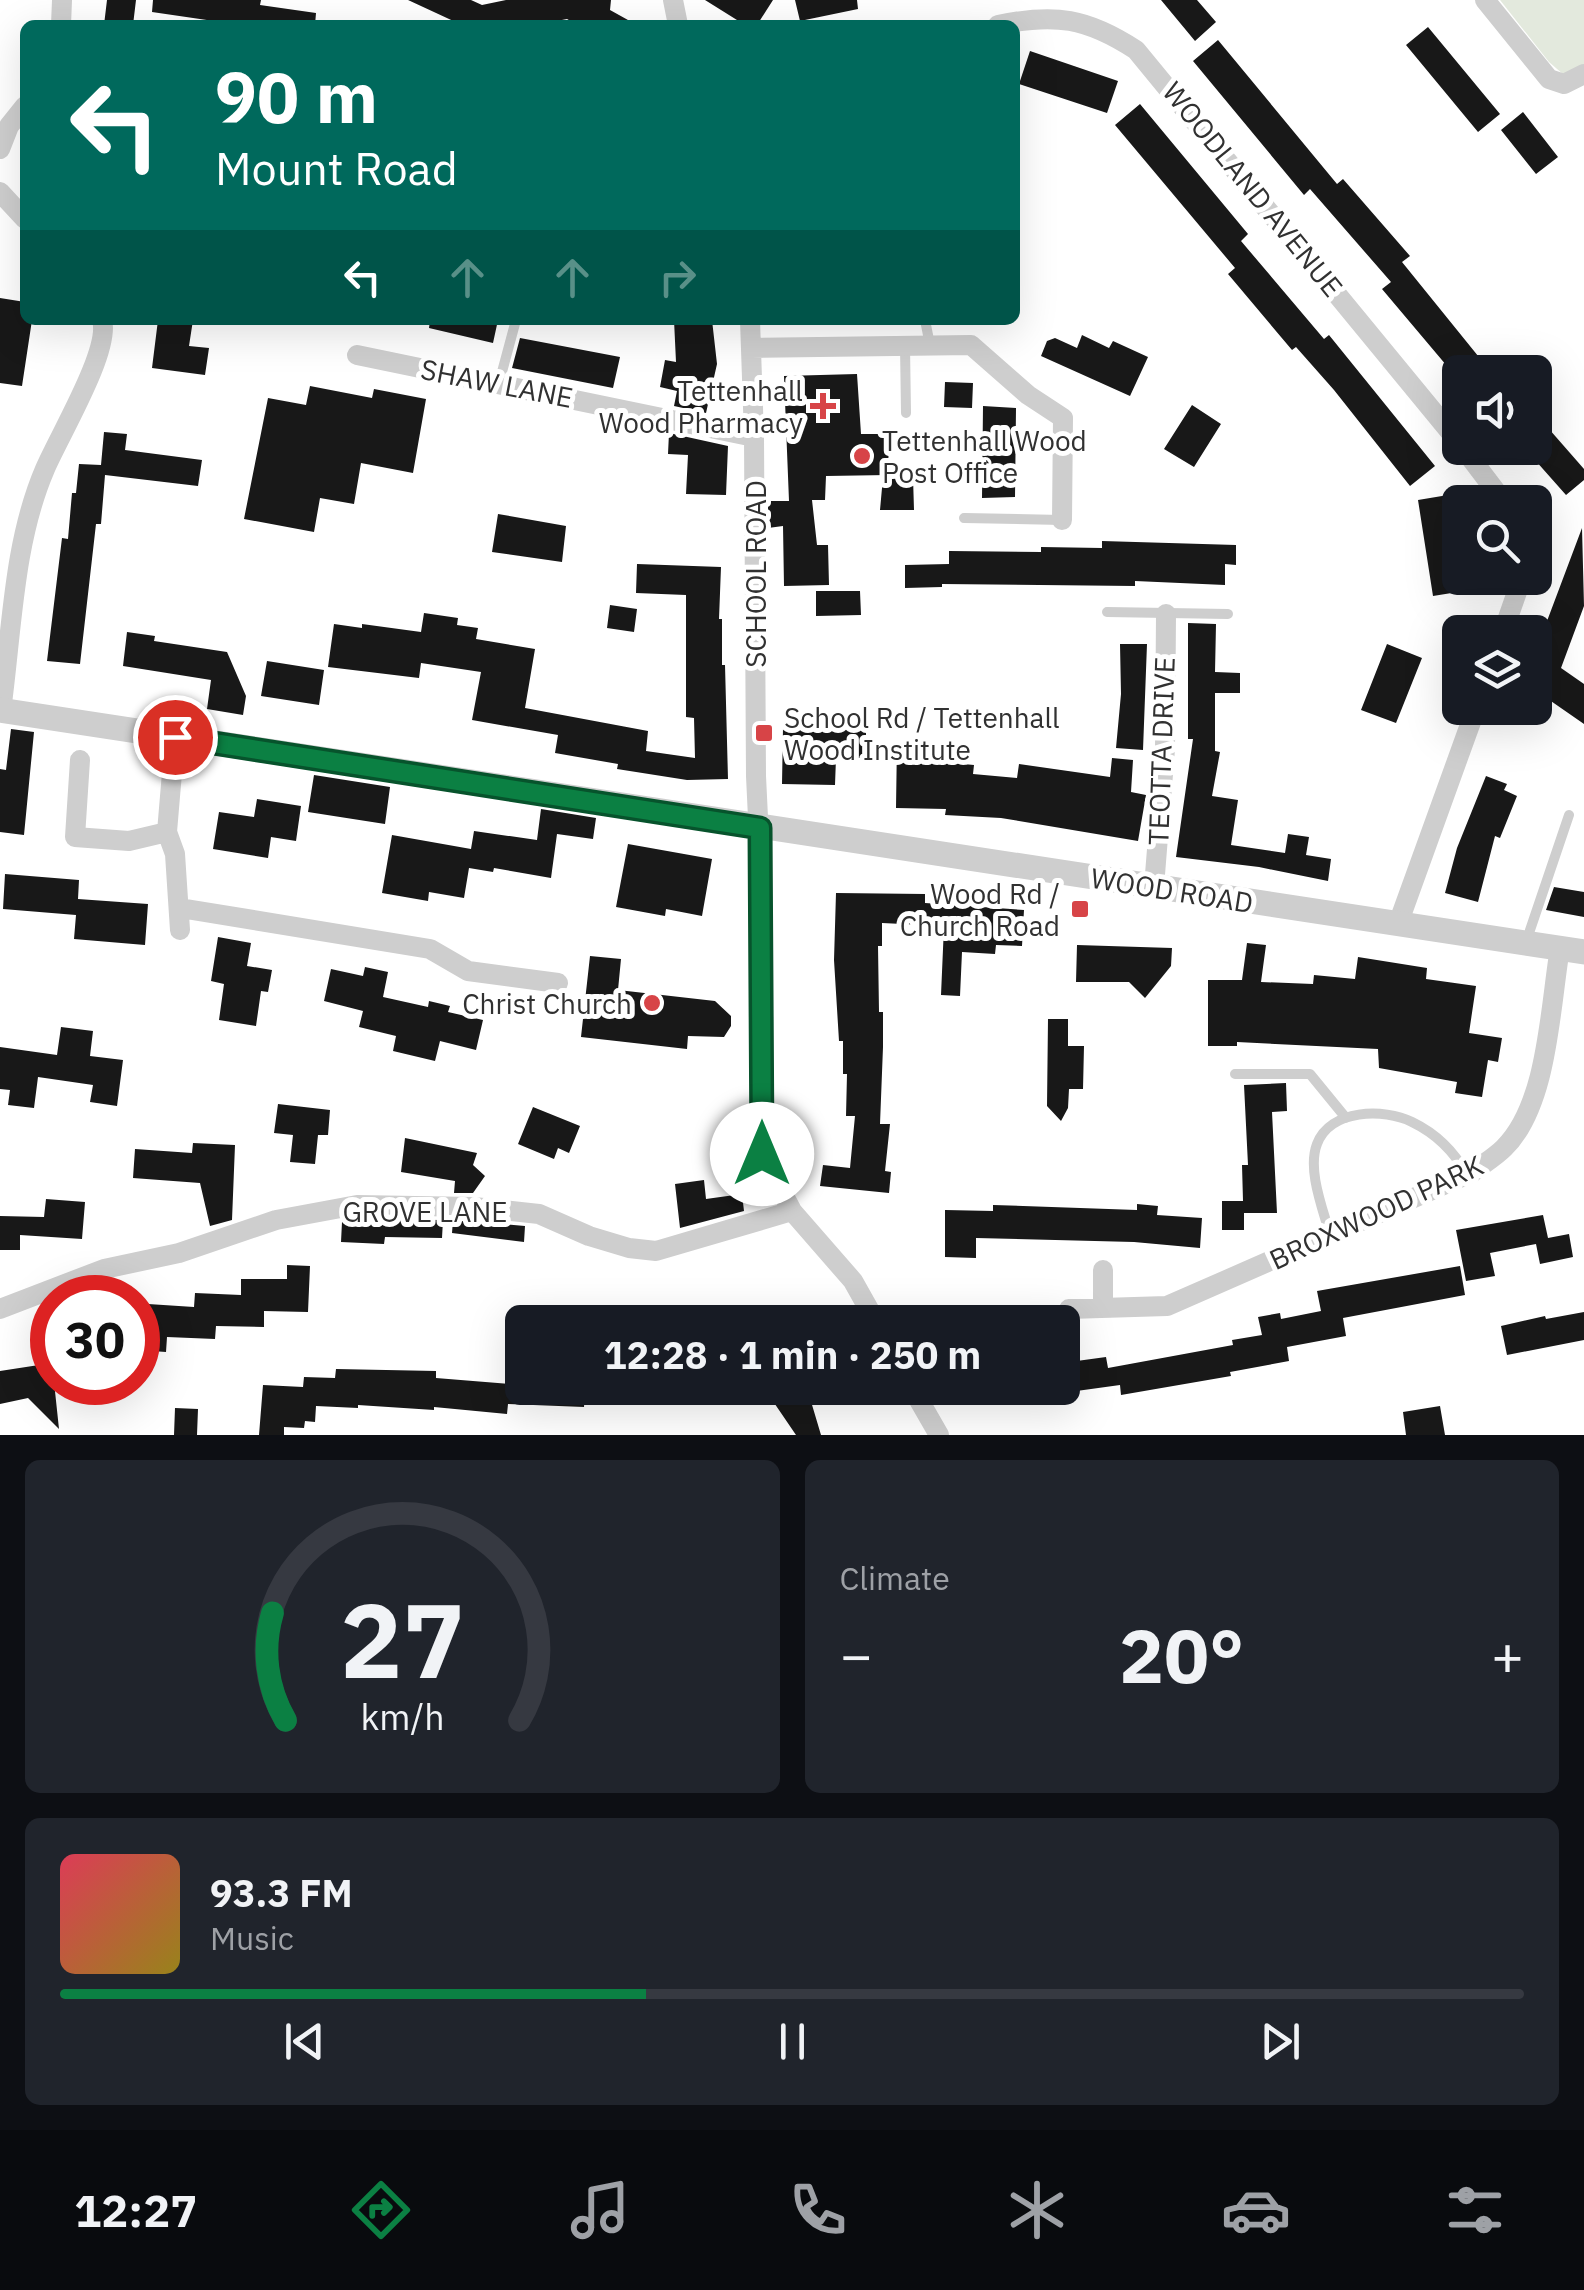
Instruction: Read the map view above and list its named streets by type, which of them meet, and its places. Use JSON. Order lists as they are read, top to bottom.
{
  "streets": {
    "street": [
      "WOODLAND AVENUE",
      "SHAW LANE",
      "SCHOOL ROAD",
      "TEOTTA DRIVE",
      "WOOD ROAD",
      "GROVE LANE",
      "BROXWOOD PARK"
    ]
  },
  "crossings": [
    ["SHAW LANE", "SCHOOL ROAD"],
    ["SCHOOL ROAD", "WOOD ROAD"],
    ["SCHOOL ROAD", "GROVE LANE"],
    ["TEOTTA DRIVE", "WOOD ROAD"],
    ["WOOD ROAD", "BROXWOOD PARK"]
  ],
  "places": {
    "health": ["Tettenhall Wood Pharmacy"],
    "other": ["Tettenhall Wood Post Office", "Christ Church"],
    "transit": ["School Rd / Tettenhall Wood Institute", "Wood Rd / Church Road"]
  },
  "page": {
    "turn": ["90 m", "Mount Road"],
    "limit": "30",
    "trip": "12:28 · 1 min · 250 m",
    "tile": "Climate",
    "heat": ["−", "20°", "+"],
    "song": ["93.3 FM", "Music"],
    "tabs": "12:27",
    "gauge": ["27", "km/h"]
  }
}
